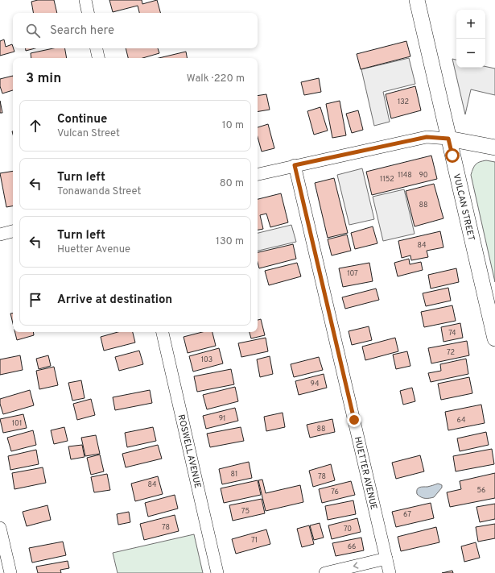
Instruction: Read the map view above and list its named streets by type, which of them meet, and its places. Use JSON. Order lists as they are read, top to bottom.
{
  "streets": {
    "street": ["VULCAN STREET", "ROSWELL AVENUE", "HUETTER AVENUE"]
  },
  "house_numbers": [
    "132",
    "1148",
    "90",
    "1152",
    "88",
    "84",
    "107",
    "74",
    "72",
    "103",
    "94",
    "91",
    "64",
    "101",
    "88",
    "81",
    "78",
    "84",
    "56",
    "76",
    "75",
    "67",
    "78",
    "70",
    "71",
    "66"
  ],
  "page": {
    "map_buttons": ["+", "−"],
    "search": "Search here",
    "heading": ["3 min", "Walk · 220 m"],
    "list": [
      ["Continue", "Vulcan Street", "10 m"],
      ["Turn left", "Tonawanda Street", "80 m"],
      ["Turn left", "Huetter Avenue", "130 m"],
      "Arrive at destination"
    ]
  }
}
